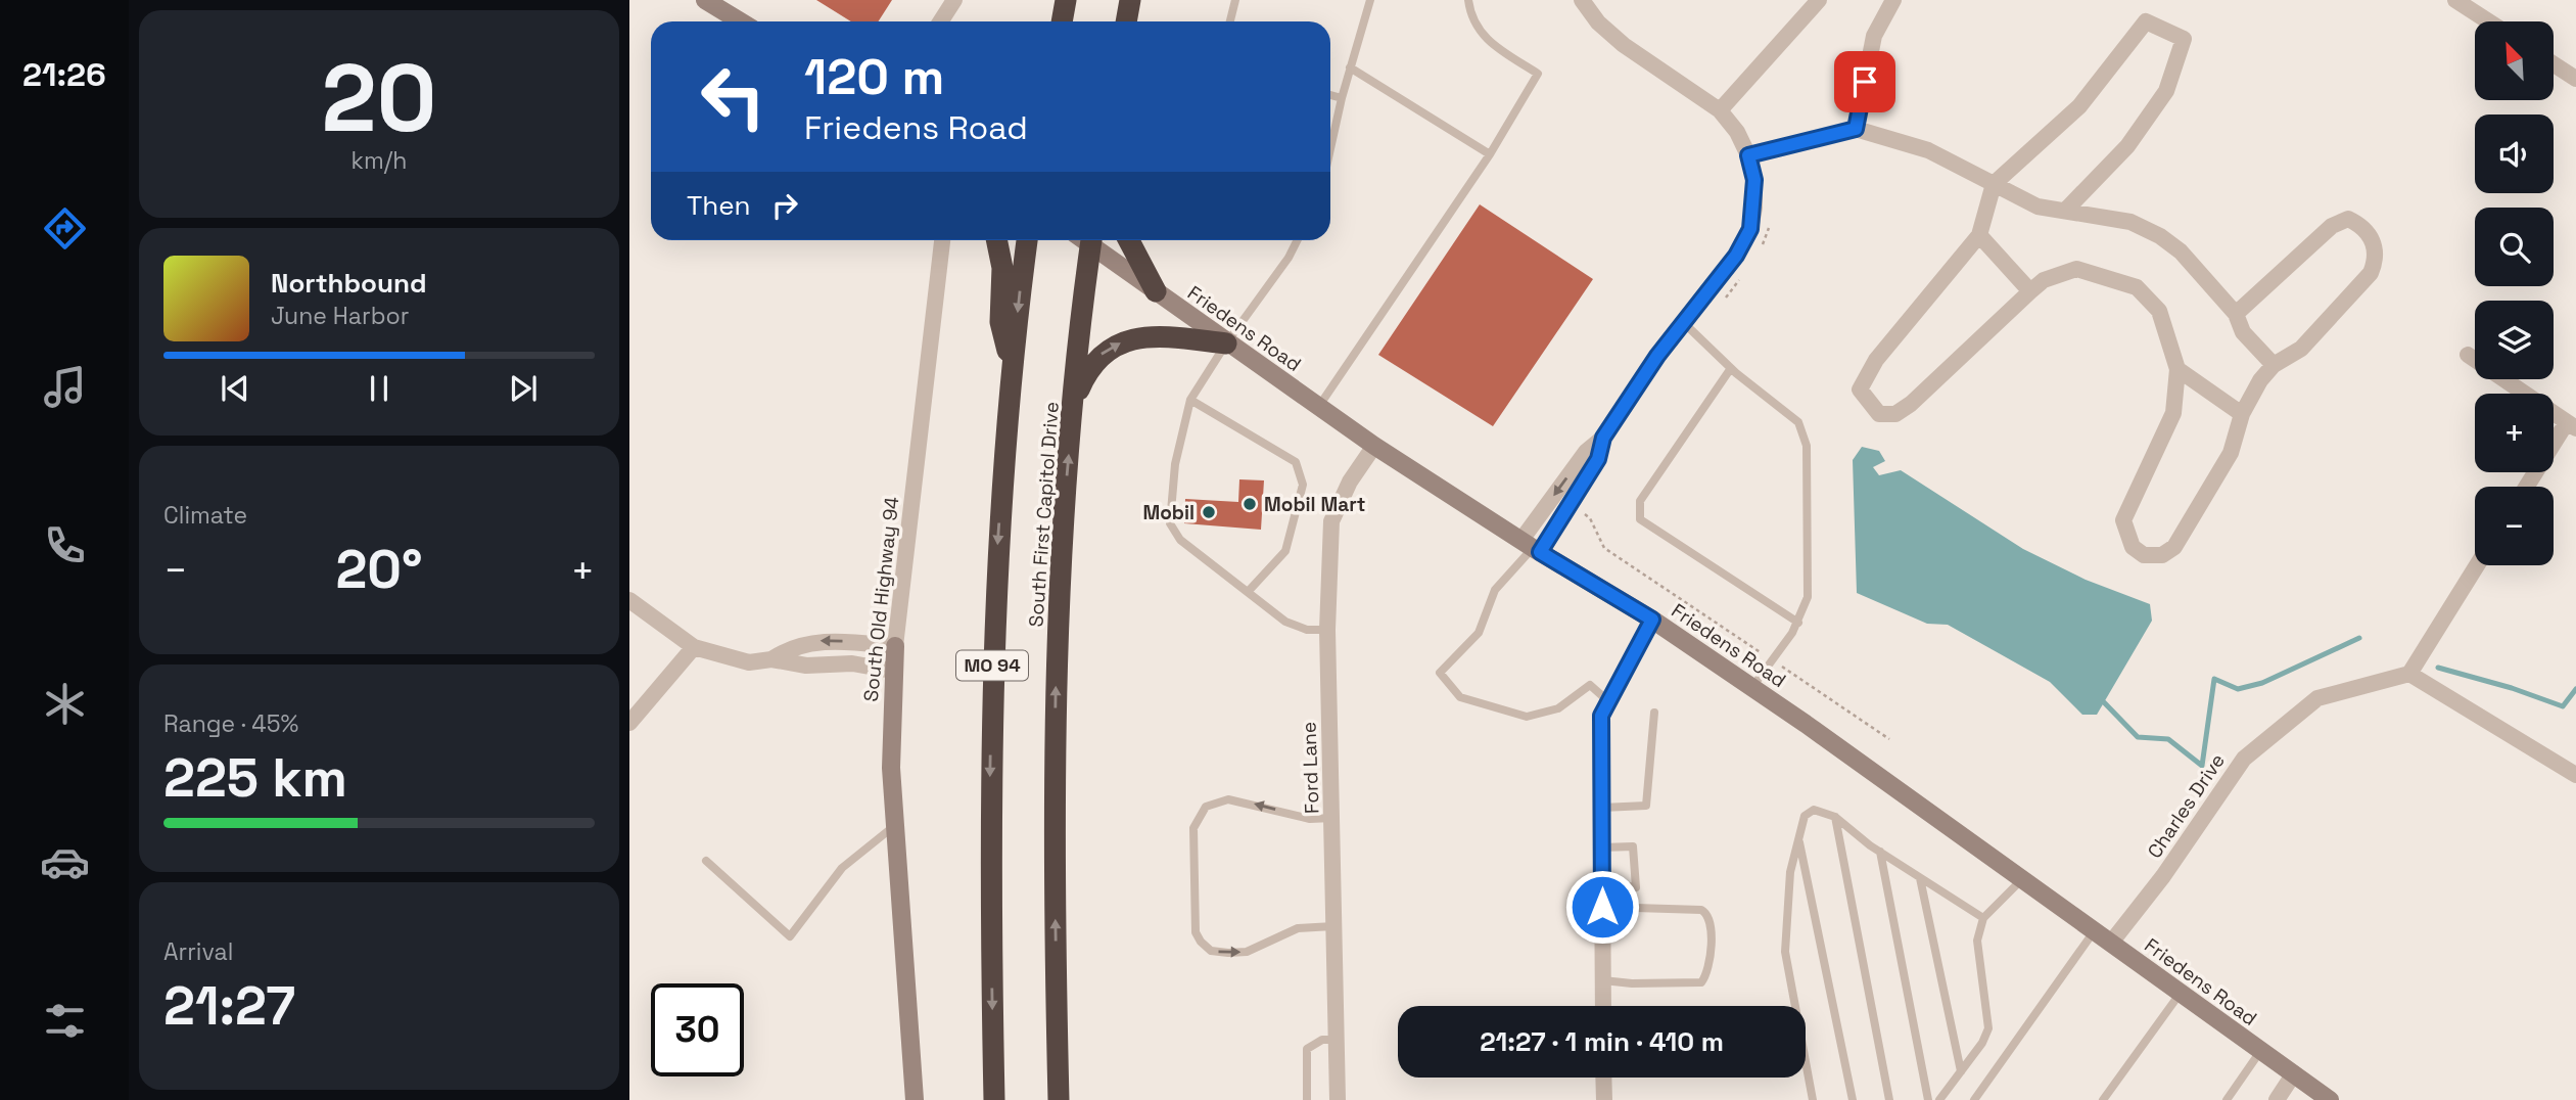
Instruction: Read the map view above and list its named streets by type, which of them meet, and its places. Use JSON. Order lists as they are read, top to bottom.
{
  "streets": {
    "highway": ["South First Capitol Drive", "MO 94"],
    "main road": ["Friedens Road", "South Old Highway 94"],
    "street": ["Ford Lane", "Charles Drive"]
  },
  "crossings": [
    ["Friedens Road", "Ford Lane"],
    ["Friedens Road", "Charles Drive"]
  ],
  "places": ["Mobil Mart", "Mobil"],
  "north": "top left",
  "page": {
    "tabs": "21:26",
    "tile": [
      ["20", "km/h"],
      "Climate",
      ["Range · 45%", "225 km"],
      ["Arrival", "21:27"]
    ],
    "map_buttons": ["+", "−"],
    "turn": ["120 m", "Friedens Road"],
    "then": "Then",
    "song": ["Northbound", "June Harbor"],
    "heat": ["−", "20°", "+"],
    "limit": "30",
    "trip": "21:27 · 1 min · 410 m"
  }
}
